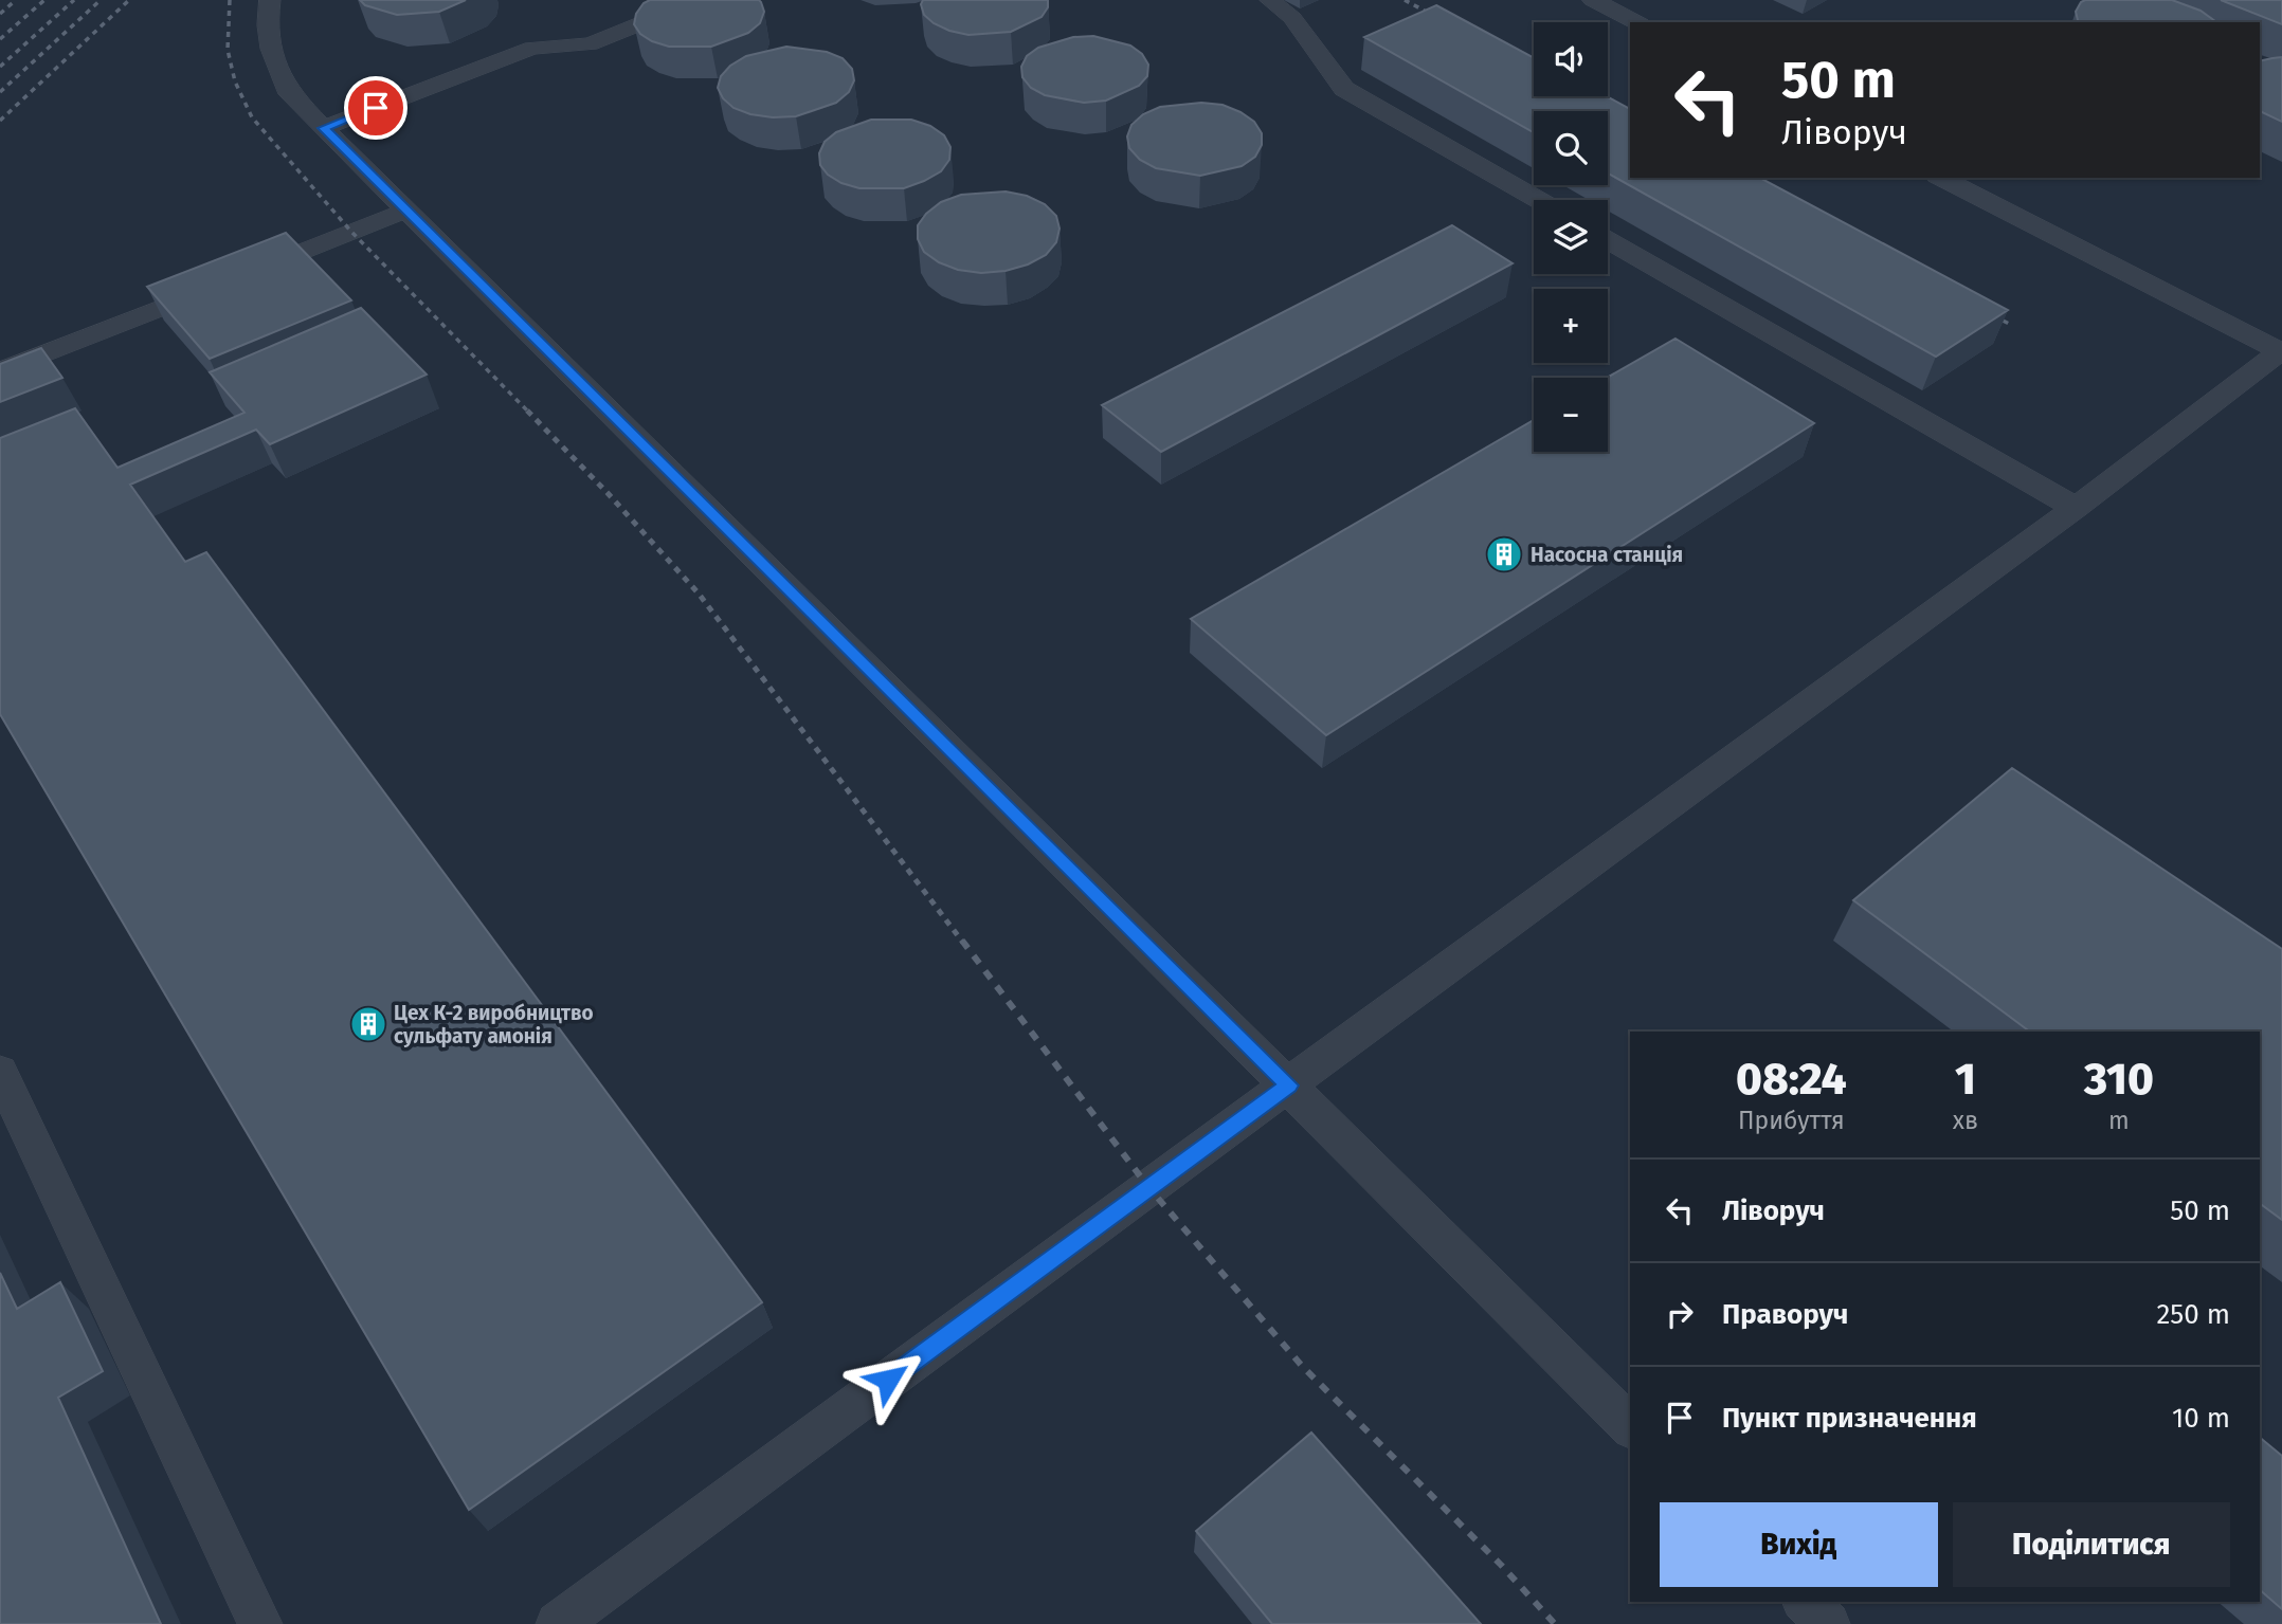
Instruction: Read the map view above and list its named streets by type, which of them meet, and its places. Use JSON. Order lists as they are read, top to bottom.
{
  "places": {
    "building": ["Насосна станція", "Цех К-2 виробництво сульфату амонія"]
  },
  "page": {
    "map_buttons": ["+", "−"],
    "turn": ["50 m", "Ліворуч"],
    "eta": [
      "08:24",
      "Прибуття",
      "1",
      "хв",
      "310",
      "m"
    ],
    "list": [
      {
        "name": "Ліворуч",
        "value": "50 m"
      },
      {
        "name": "Праворуч",
        "value": "250 m"
      },
      {
        "name": "Пункт призначення",
        "value": "10 m"
      }
    ],
    "buttons": ["Вихід", "Поділитися"]
  }
}
